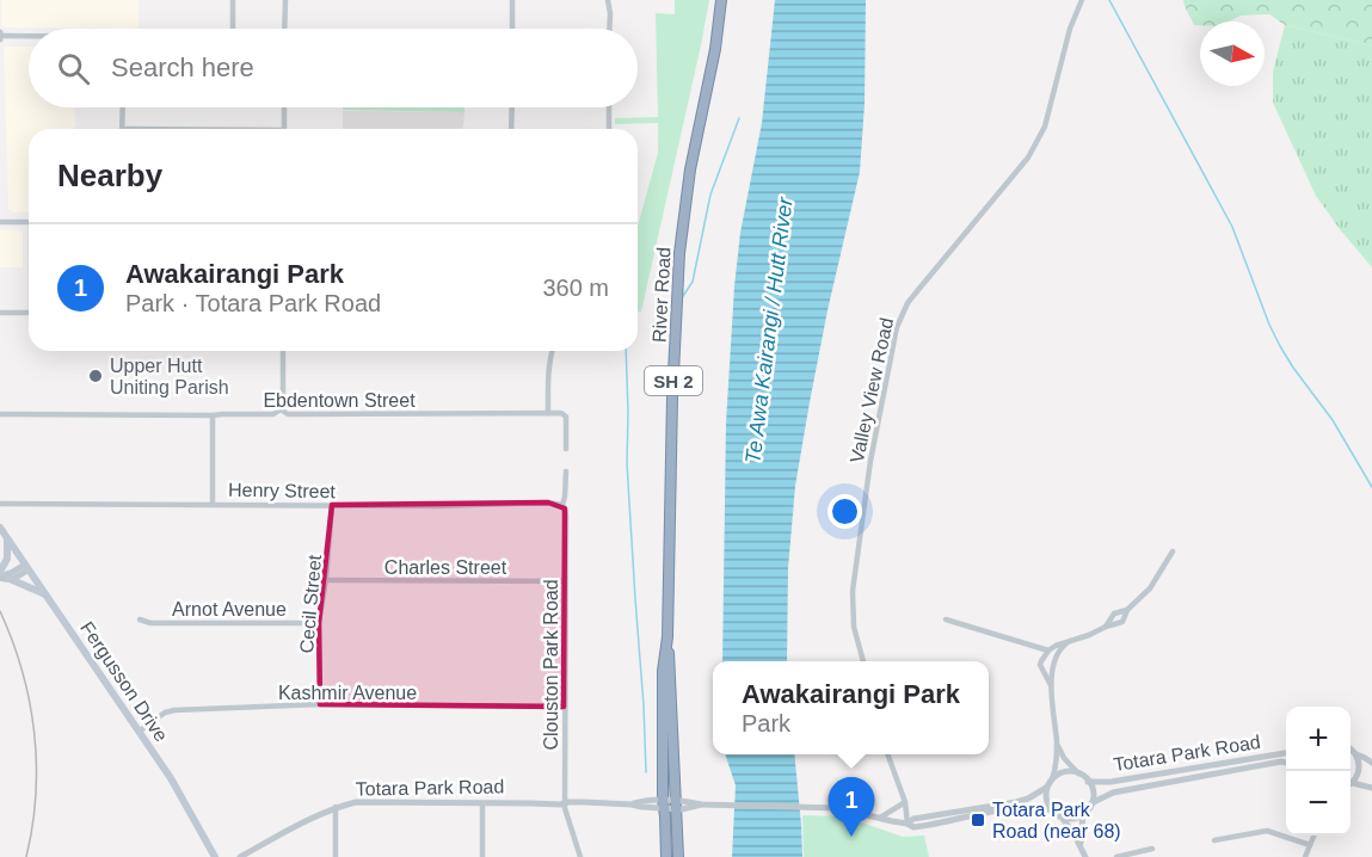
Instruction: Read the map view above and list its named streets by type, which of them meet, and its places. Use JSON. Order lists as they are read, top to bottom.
{
  "streets": {
    "highway": ["River Road", "SH 2"],
    "main road": ["Fergusson Drive"],
    "street": [
      "Valley View Road",
      "Ebdentown Street",
      "Henry Street",
      "Charles Street",
      "Cecil Street",
      "Arnot Avenue",
      "Clouston Park Road",
      "Kashmir Avenue",
      "Totara Park Road"
    ]
  },
  "crossings": [
    ["River Road", "Totara Park Road"],
    ["Henry Street", "Cecil Street"],
    ["Henry Street", "Clouston Park Road"],
    ["Charles Street", "Cecil Street"],
    ["Charles Street", "Clouston Park Road"],
    ["Cecil Street", "Arnot Avenue"],
    ["Cecil Street", "Kashmir Avenue"],
    ["Clouston Park Road", "Kashmir Avenue"],
    ["Clouston Park Road", "Totara Park Road"],
    ["Fergusson Drive", "Kashmir Avenue"]
  ],
  "water": ["Te Awa Kairangi / Hutt River"],
  "places": {
    "other": ["Upper Hutt Uniting Parish"],
    "transit": ["Totara Park Road (near 68)"]
  },
  "north": "right",
  "page": {
    "search": "Search here",
    "heading": "Nearby",
    "list": [
      {
        "mark": "1",
        "name": "Awakairangi Park",
        "note": "Park · Totara Park Road",
        "value": "360 m"
      }
    ],
    "popup": ["Awakairangi Park", "Park"],
    "map_buttons": ["+", "−"],
    "pins": "1"
  }
}
